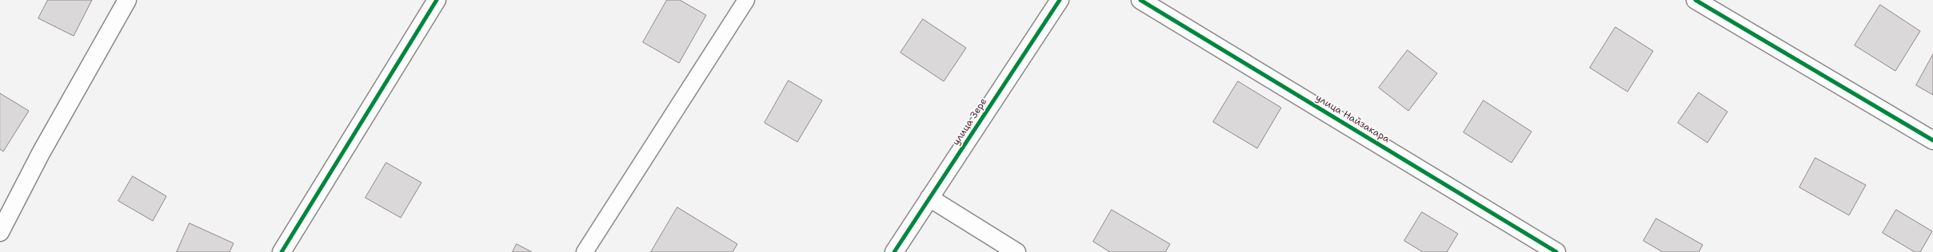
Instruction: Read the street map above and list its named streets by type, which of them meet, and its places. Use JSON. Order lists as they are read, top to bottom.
{
  "streets": {
    "street": ["улица Найзакара", "улица Зере"]
  }
}
